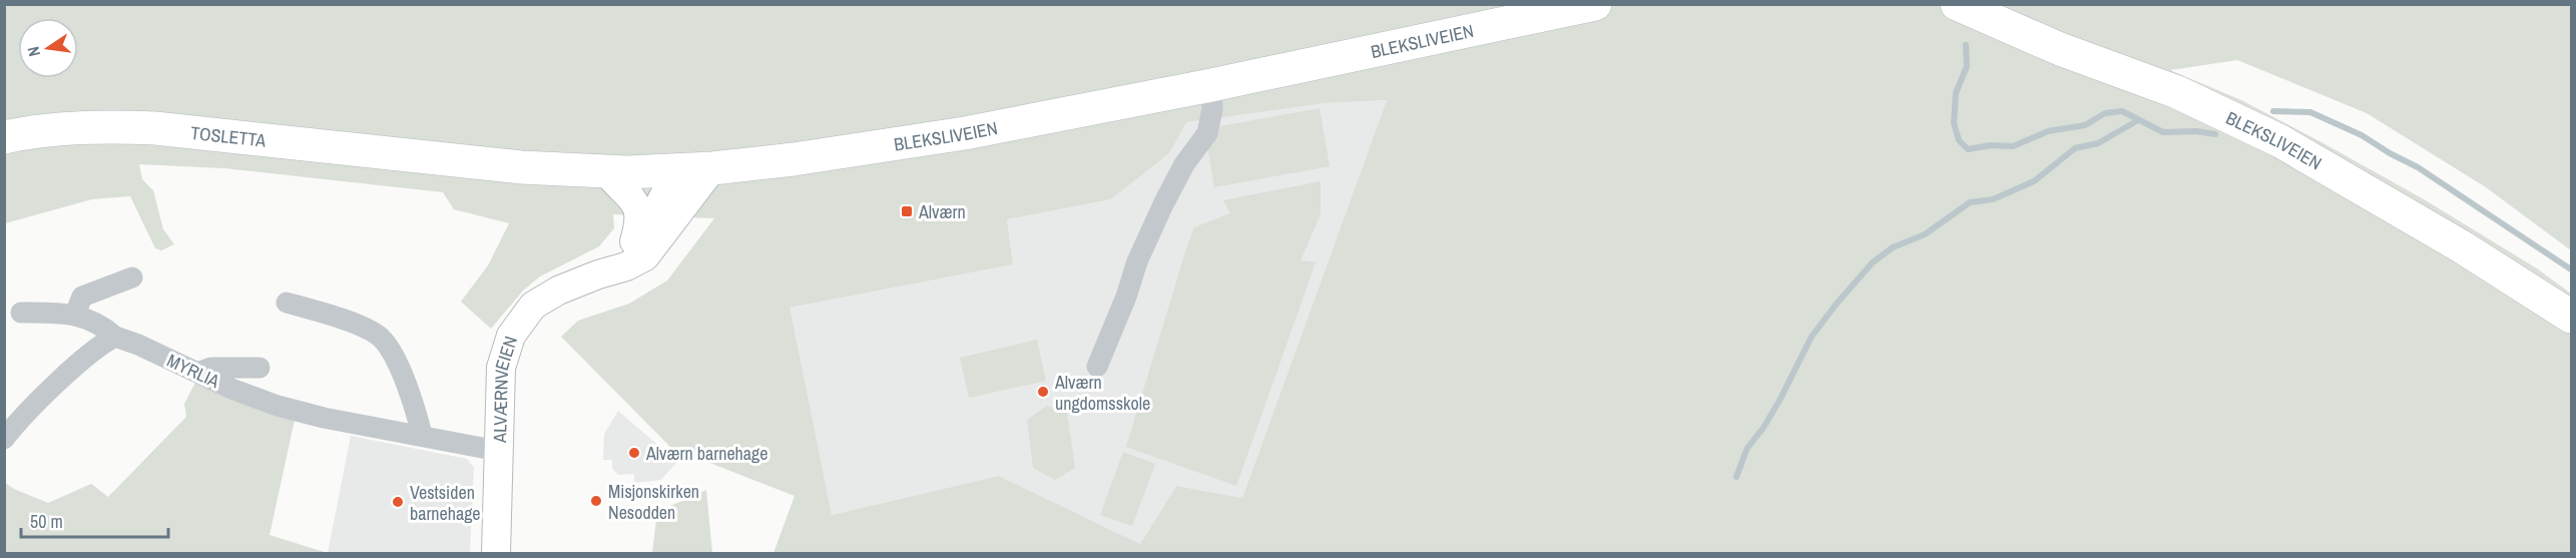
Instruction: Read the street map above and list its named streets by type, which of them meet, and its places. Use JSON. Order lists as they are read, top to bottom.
{
  "streets": {
    "main road": ["BLEKSLIVEIEN", "TOSLETTA", "ALVÆRNVEIEN"],
    "street": ["MYRLIA"]
  },
  "crossings": [
    ["BLEKSLIVEIEN", "ALVÆRNVEIEN"],
    ["MYRLIA", "ALVÆRNVEIEN"]
  ],
  "places": {
    "transit": ["Alværn"],
    "other": [
      "Alværn ungdomsskole",
      "Alværn barnehage",
      "Misjonskirken Nesodden",
      "Vestsiden barnehage"
    ]
  },
  "scale_bar": "50 m",
  "north": "left"
}
